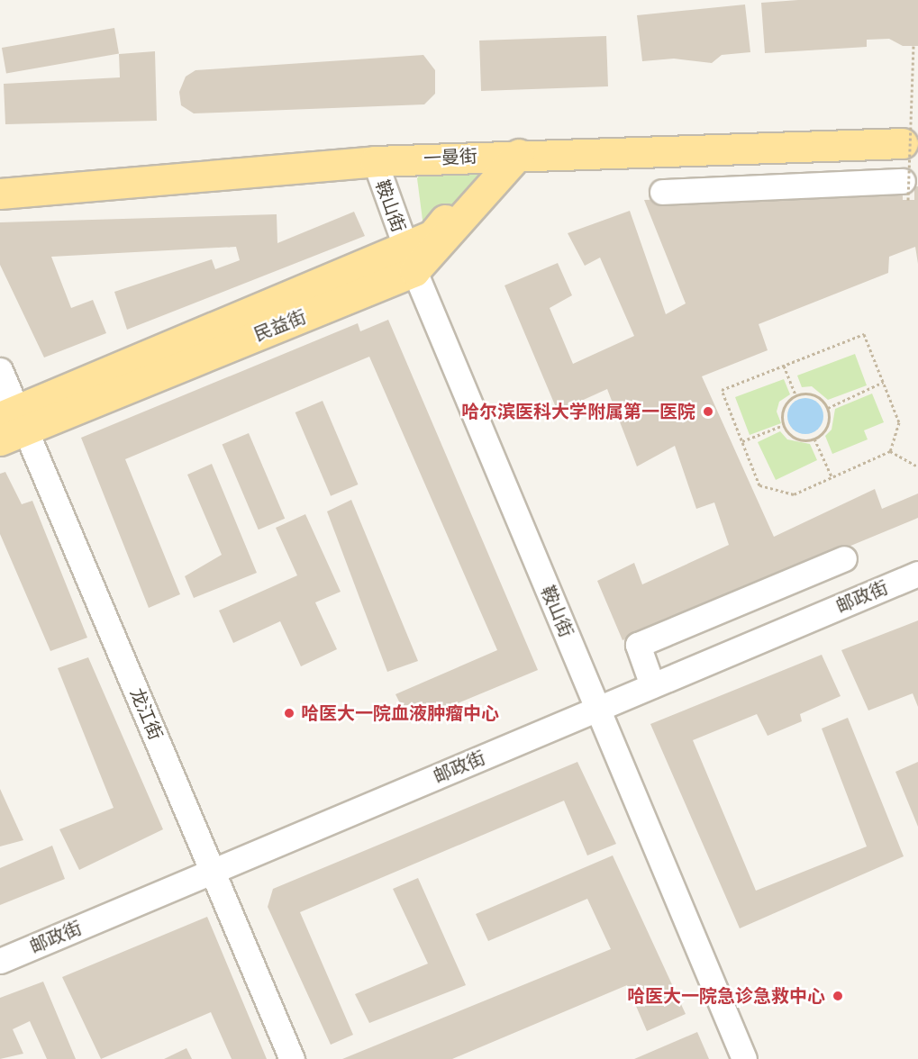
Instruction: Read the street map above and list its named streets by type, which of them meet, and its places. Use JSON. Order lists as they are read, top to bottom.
{
  "streets": {
    "main road": ["一曼街", "民益街"],
    "street": ["鞍山街", "邮政街", "龙江街"]
  },
  "crossings": [
    ["一曼街", "鞍山街"],
    ["一曼街", "民益街"],
    ["鞍山街", "民益街"],
    ["鞍山街", "邮政街"],
    ["民益街", "龙江街"],
    ["邮政街", "龙江街"]
  ],
  "places": ["哈尔滨医科大学附属第一医院", "哈医大一院血液肿瘤中心", "哈医大一院急诊急救中心"]
}
